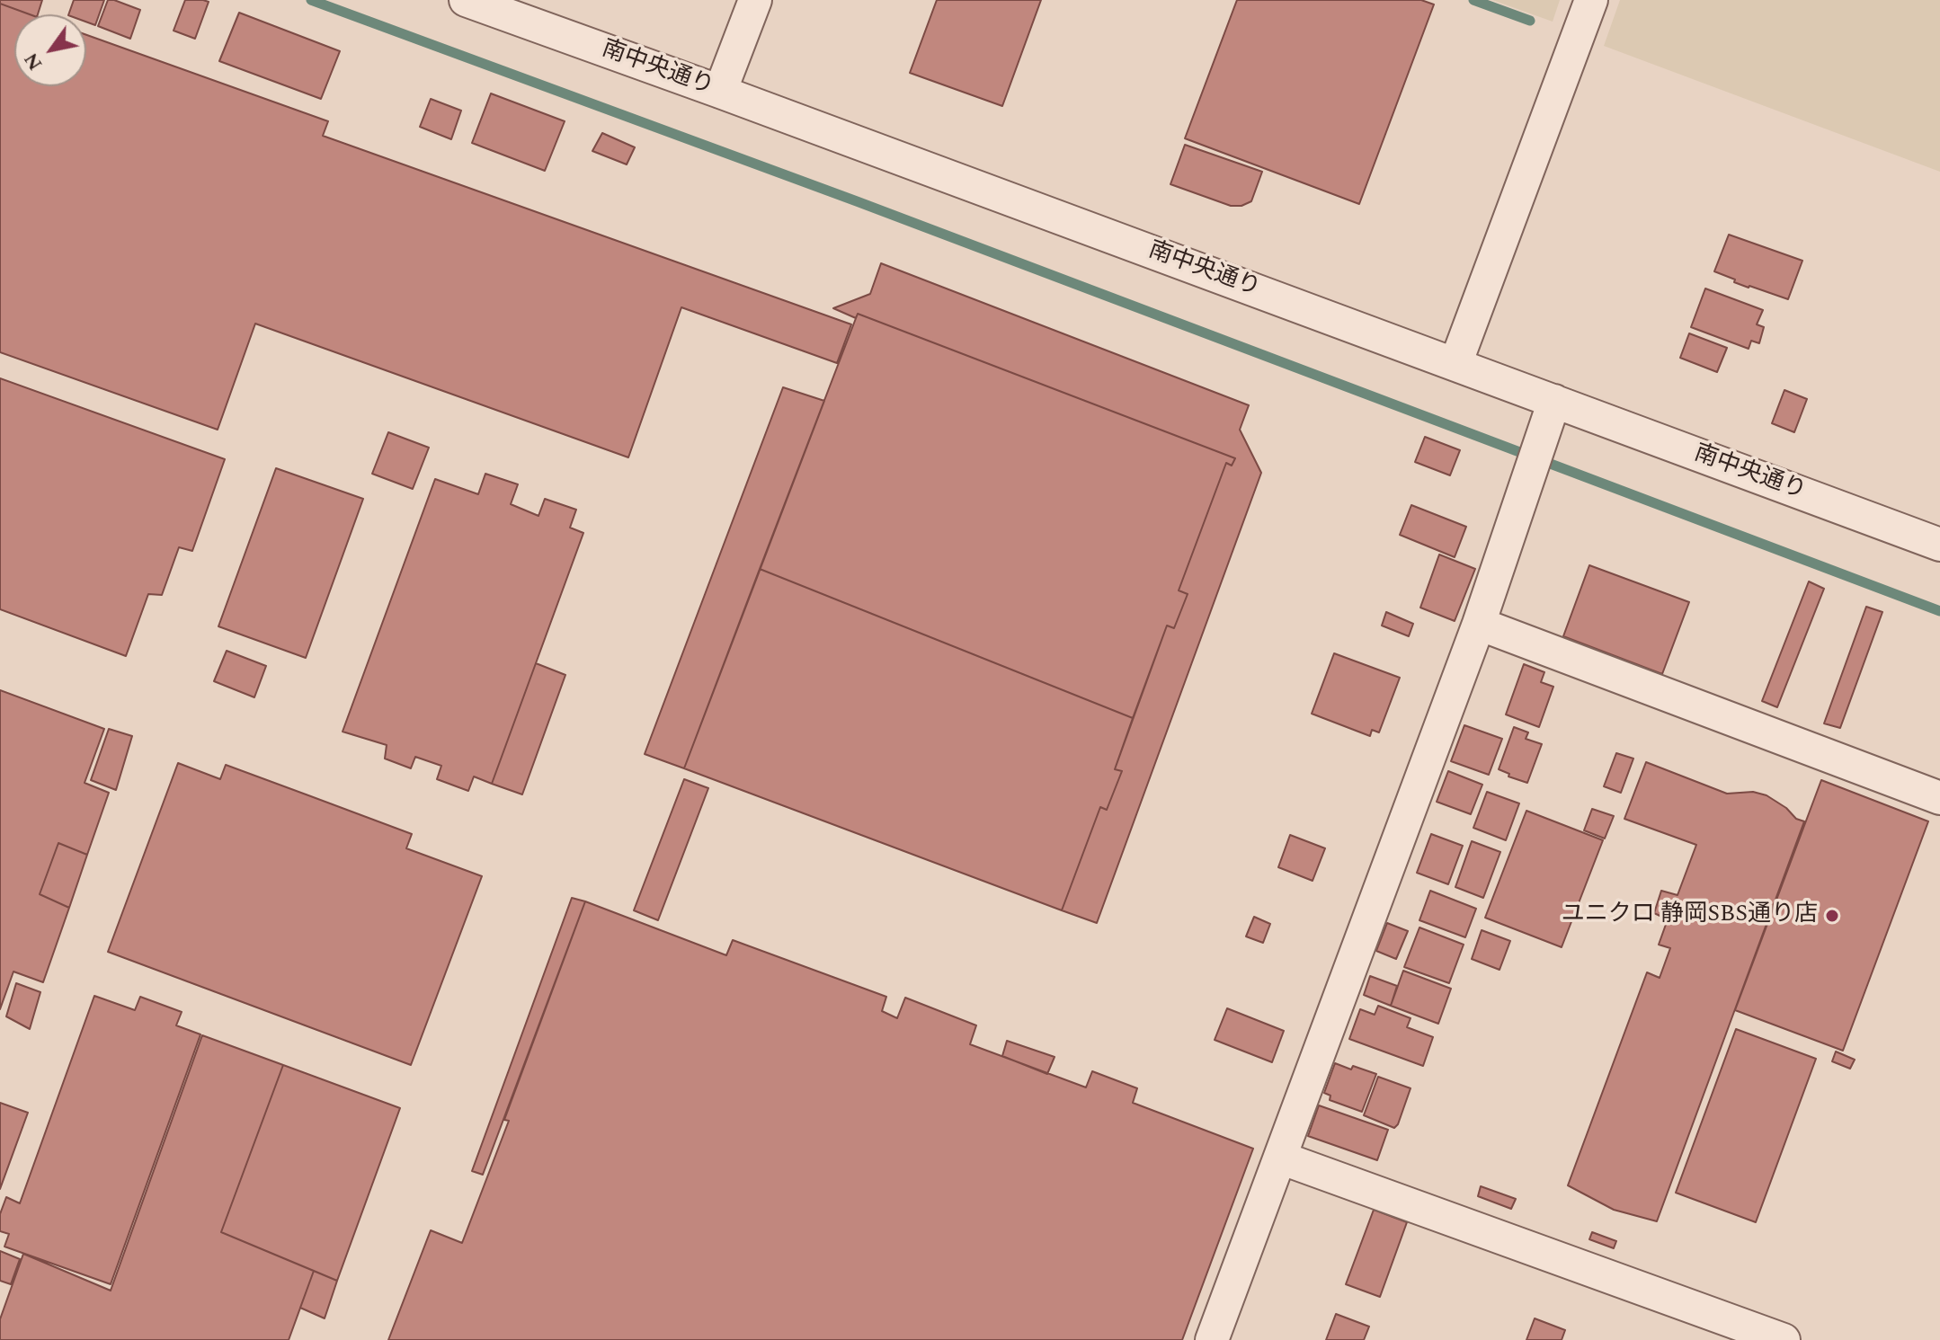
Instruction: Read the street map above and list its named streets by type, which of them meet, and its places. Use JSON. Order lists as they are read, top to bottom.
{
  "streets": {
    "street": ["南中央通り"]
  },
  "places": ["ユニクロ 静岡SBS通り店"],
  "north": "bottom left"
}
